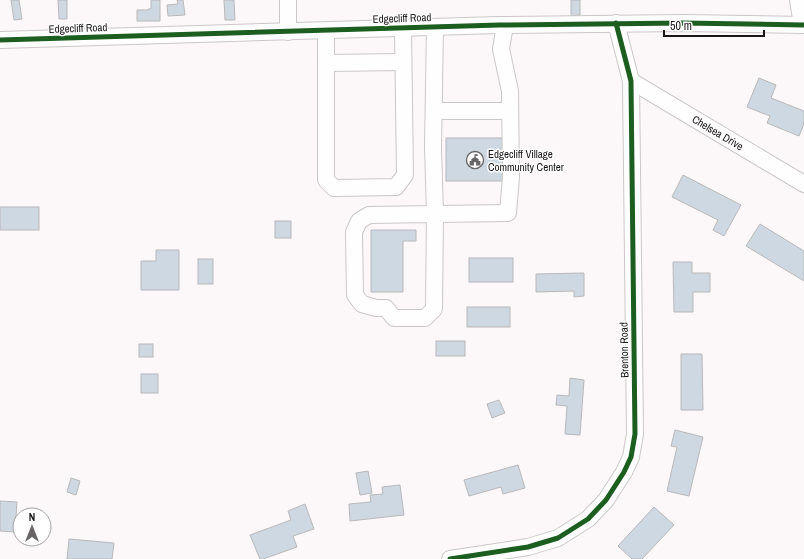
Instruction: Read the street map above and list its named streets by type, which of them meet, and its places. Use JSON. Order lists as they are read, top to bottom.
{
  "streets": {
    "street": ["Edgecliff Road", "Chelsea Drive", "Brenton Road"]
  },
  "crossings": [
    ["Edgecliff Road", "Brenton Road"],
    ["Chelsea Drive", "Brenton Road"]
  ],
  "places": {
    "public building": ["Edgecliff Village Community Center"]
  },
  "scale_bar": "50 m",
  "north": "top"
}
